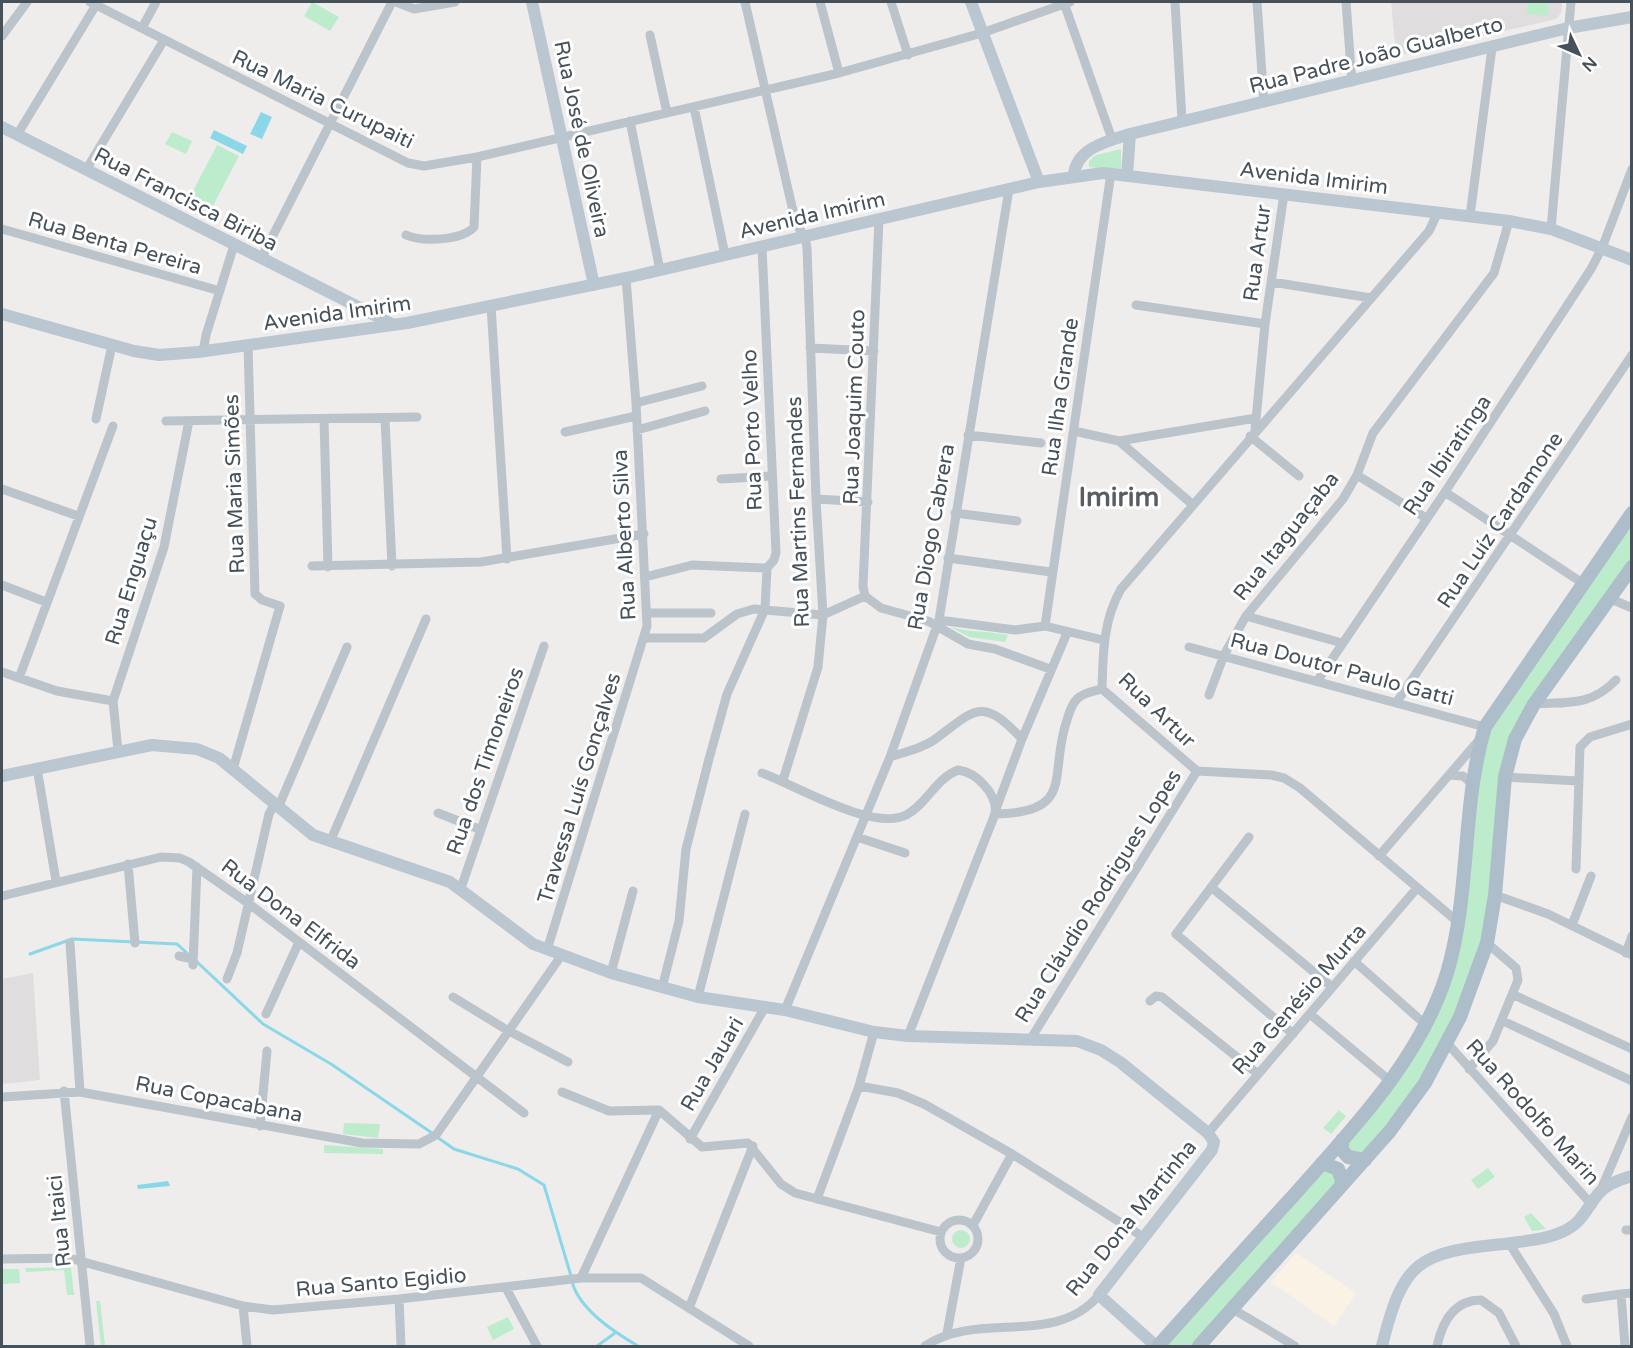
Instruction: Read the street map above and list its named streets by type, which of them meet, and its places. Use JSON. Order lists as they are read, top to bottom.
{
  "streets": {
    "street": [
      "Rua Padre João Gualberto",
      "Rua Maria Curupaiti",
      "Rua José de Oliveira",
      "Avenida Imirim",
      "Rua Francisca Biriba",
      "Rua Benta Pereira",
      "Rua Artur",
      "Rua Ilha Grande",
      "Rua Joaquim Couto",
      "Rua Porto Velho",
      "Rua Ibiratinga",
      "Rua Maria Simões",
      "Rua Martins Fernandes",
      "Rua Luíz Cardamone",
      "Rua Alberto Silva",
      "Rua Itaguaçaba",
      "Rua Diogo Cabrera",
      "Rua Enguaçu",
      "Rua Doutor Paulo Gatti",
      "Rua dos Timoneiros",
      "Travessa Luís Gonçalves",
      "Rua Cláudio Rodrigues Lopes",
      "Rua Dona Elfrida",
      "Rua Genésio Murta",
      "Rua Jauari",
      "Rua Copacabana",
      "Rua Rodolfo Marin",
      "Rua Dona Martinha",
      "Rua Itaici",
      "Rua Santo Egidio"
    ]
  },
  "crossings": [
    ["Rua Padre João Gualberto", "Avenida Imirim"],
    ["Rua Maria Curupaiti", "Rua José de Oliveira"],
    ["Rua Maria Curupaiti", "Rua Martins Fernandes"],
    ["Rua José de Oliveira", "Avenida Imirim"],
    ["Avenida Imirim", "Rua Francisca Biriba"],
    ["Avenida Imirim", "Rua Artur"],
    ["Avenida Imirim", "Rua Ilha Grande"],
    ["Avenida Imirim", "Rua Joaquim Couto"],
    ["Avenida Imirim", "Rua Porto Velho"],
    ["Avenida Imirim", "Rua Ibiratinga"],
    ["Avenida Imirim", "Rua Maria Simões"],
    ["Avenida Imirim", "Rua Martins Fernandes"],
    ["Avenida Imirim", "Rua Alberto Silva"],
    ["Avenida Imirim", "Rua Itaguaçaba"],
    ["Avenida Imirim", "Rua Diogo Cabrera"],
    ["Rua Artur", "Rua Cláudio Rodrigues Lopes"],
    ["Rua Artur", "Rua Genésio Murta"],
    ["Rua Ibiratinga", "Rua Doutor Paulo Gatti"],
    ["Rua Luíz Cardamone", "Rua Doutor Paulo Gatti"],
    ["Rua Alberto Silva", "Travessa Luís Gonçalves"],
    ["Rua Itaguaçaba", "Rua Doutor Paulo Gatti"],
    ["Rua Dona Elfrida", "Rua Copacabana"],
    ["Rua Genésio Murta", "Rua Dona Martinha"],
    ["Rua Copacabana", "Rua Itaici"],
    ["Rua Itaici", "Rua Santo Egidio"]
  ],
  "districts": ["Imirim"],
  "north": "bottom right"
}
